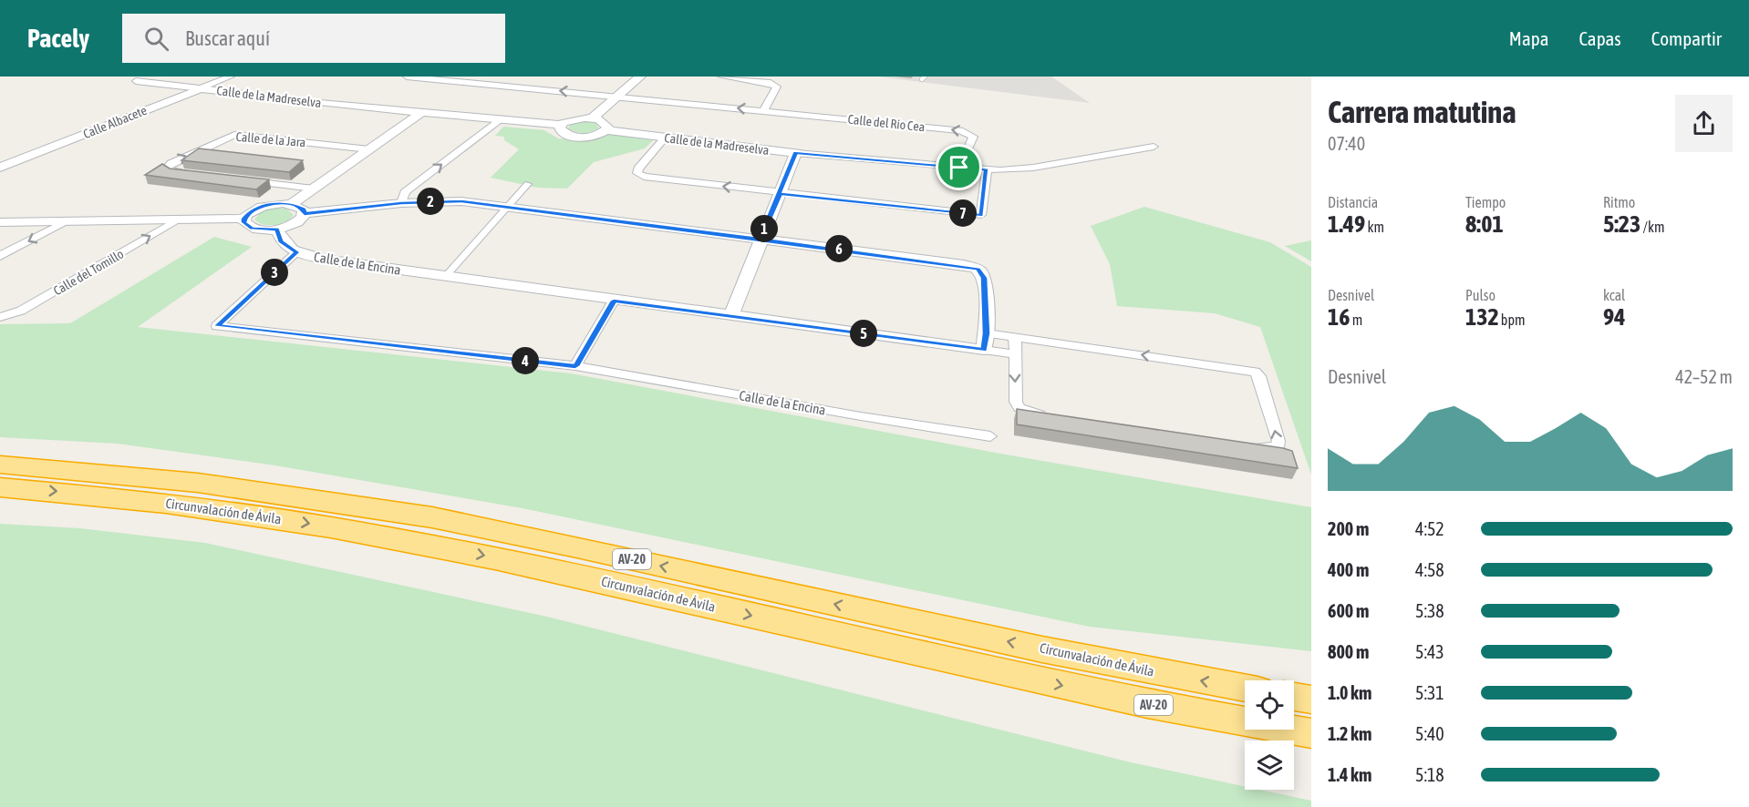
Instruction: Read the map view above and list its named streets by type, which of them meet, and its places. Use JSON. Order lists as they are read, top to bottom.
{
  "streets": {
    "highway": ["Circunvalación de Ávila", "AV-20"],
    "street": [
      "Calle de la Madreselva",
      "Calle Albacete",
      "Calle del Río Cea",
      "Calle de la Jara",
      "Calle de la Encina",
      "Calle del Tomillo"
    ]
  },
  "crossings": [
    ["Calle de la Madreselva", "Calle Albacete"],
    ["Calle de la Madreselva", "Calle del Río Cea"]
  ],
  "page": {
    "header": "Pacely",
    "search": "Buscar aquí",
    "nav": ["Mapa", "Capas", "Compartir"],
    "heading": ["Carrera matutina", "07:40"],
    "stats": [
      ["Distancia", "1.49 km"],
      ["Tiempo", "8:01"],
      ["Ritmo", "5:23 /km"],
      ["Desnivel", "16 m"],
      ["Pulso", "132 bpm"],
      ["kcal", "94"]
    ],
    "pins": [
      "2",
      "7",
      "1",
      "6",
      "3",
      "5",
      "4"
    ],
    "chart": ["Desnivel", "42–52 m"],
    "list": [
      {
        "name": "200 m",
        "note": "4:52"
      },
      {
        "name": "400 m",
        "note": "4:58"
      },
      {
        "name": "600 m",
        "note": "5:38"
      },
      {
        "name": "800 m",
        "note": "5:43"
      },
      {
        "name": "1.0 km",
        "note": "5:31"
      },
      {
        "name": "1.2 km",
        "note": "5:40"
      },
      {
        "name": "1.4 km",
        "note": "5:18"
      }
    ]
  }
}
